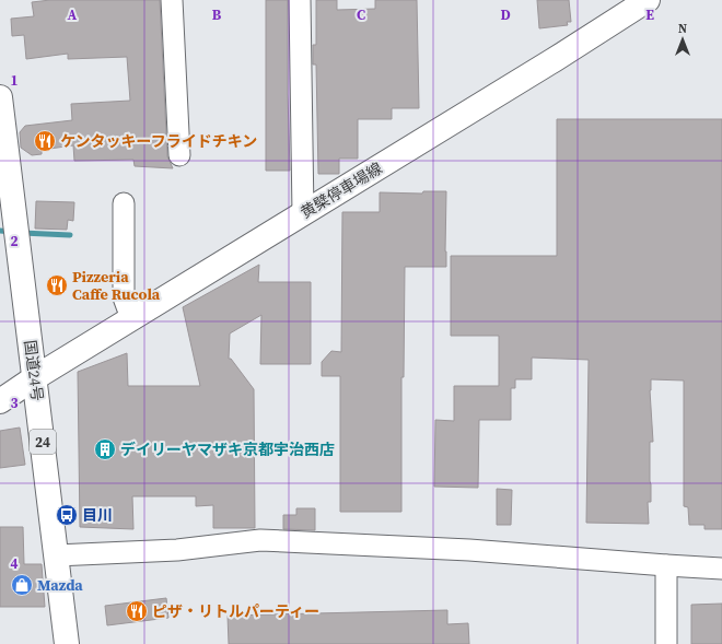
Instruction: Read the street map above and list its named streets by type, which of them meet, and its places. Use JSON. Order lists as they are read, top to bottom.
{
  "streets": {
    "main road": ["黄檗停車場線", "国道24号", "24"]
  },
  "crossings": [
    ["黄檗停車場線", "国道24号"]
  ],
  "places": {
    "restaurant": ["ケンタッキーフライドチキン", "Pizzeria Caffe Rucola", "ピザ・リトルパーティー"],
    "building": ["デイリーヤマザキ京都宇治西店"],
    "bus stop": ["目川"],
    "shop": ["Mazda"]
  },
  "north": "top",
  "grid": {
    "columns": [
      "A",
      "B",
      "C",
      "D",
      "E"
    ],
    "rows": [
      "1",
      "2",
      "3",
      "4"
    ]
  }
}
